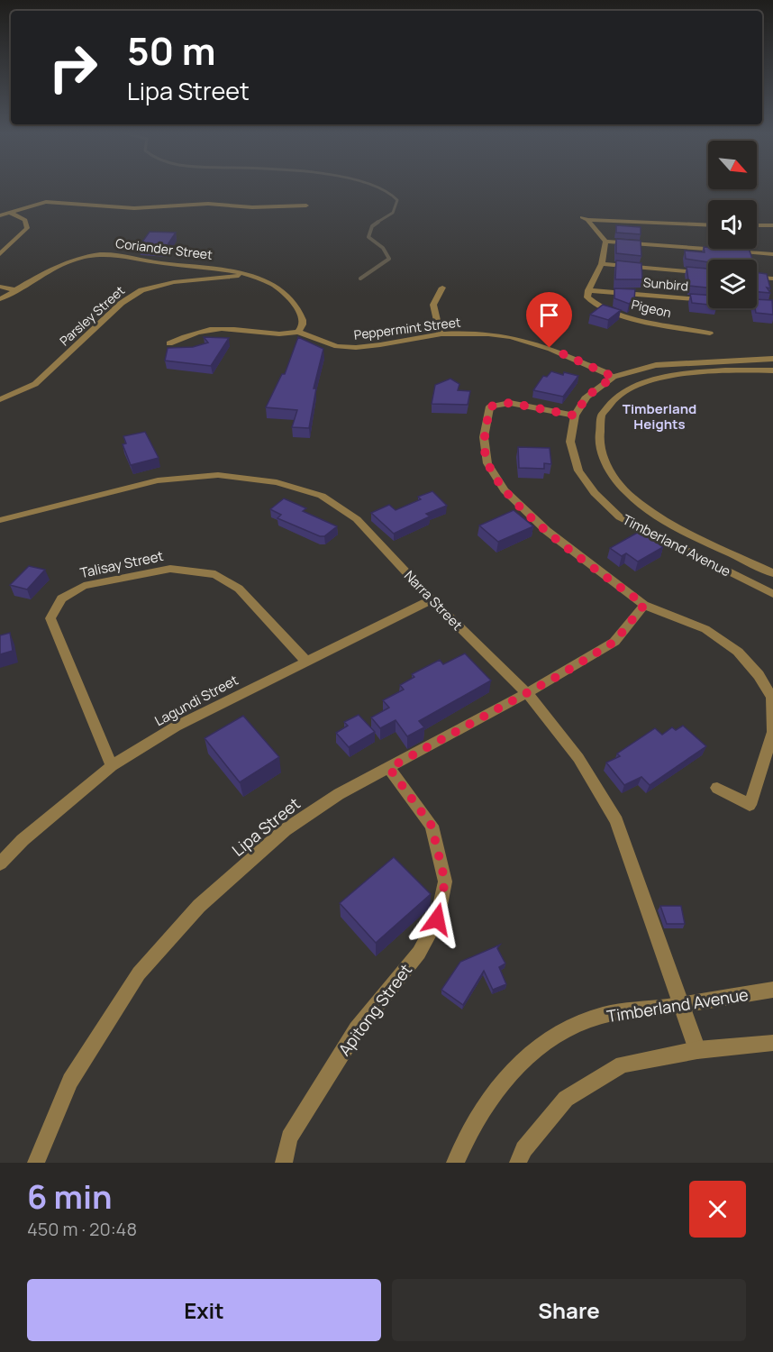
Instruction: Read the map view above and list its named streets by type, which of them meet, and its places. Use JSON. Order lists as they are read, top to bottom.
{
  "streets": {
    "street": [
      "Coriander Street",
      "Sunbird",
      "Pigeon",
      "Parsley Street",
      "Peppermint Street",
      "Timberland Avenue",
      "Talisay Street",
      "Narra Street",
      "Lagundi Street",
      "Lipa Street",
      "Apitong Street"
    ]
  },
  "crossings": [
    ["Coriander Street", "Parsley Street"],
    ["Coriander Street", "Peppermint Street"],
    ["Sunbird", "Pigeon"],
    ["Peppermint Street", "Timberland Avenue"],
    ["Timberland Avenue", "Narra Street"],
    ["Talisay Street", "Lagundi Street"],
    ["Narra Street", "Lagundi Street"],
    ["Narra Street", "Lipa Street"],
    ["Lipa Street", "Apitong Street"]
  ],
  "districts": ["Timberland Heights"],
  "north": "bottom right",
  "page": {
    "turn": ["50 m", "Lipa Street"],
    "heading": ["6 min", "450 m · 20:48"],
    "buttons": ["Exit", "Share"]
  }
}
